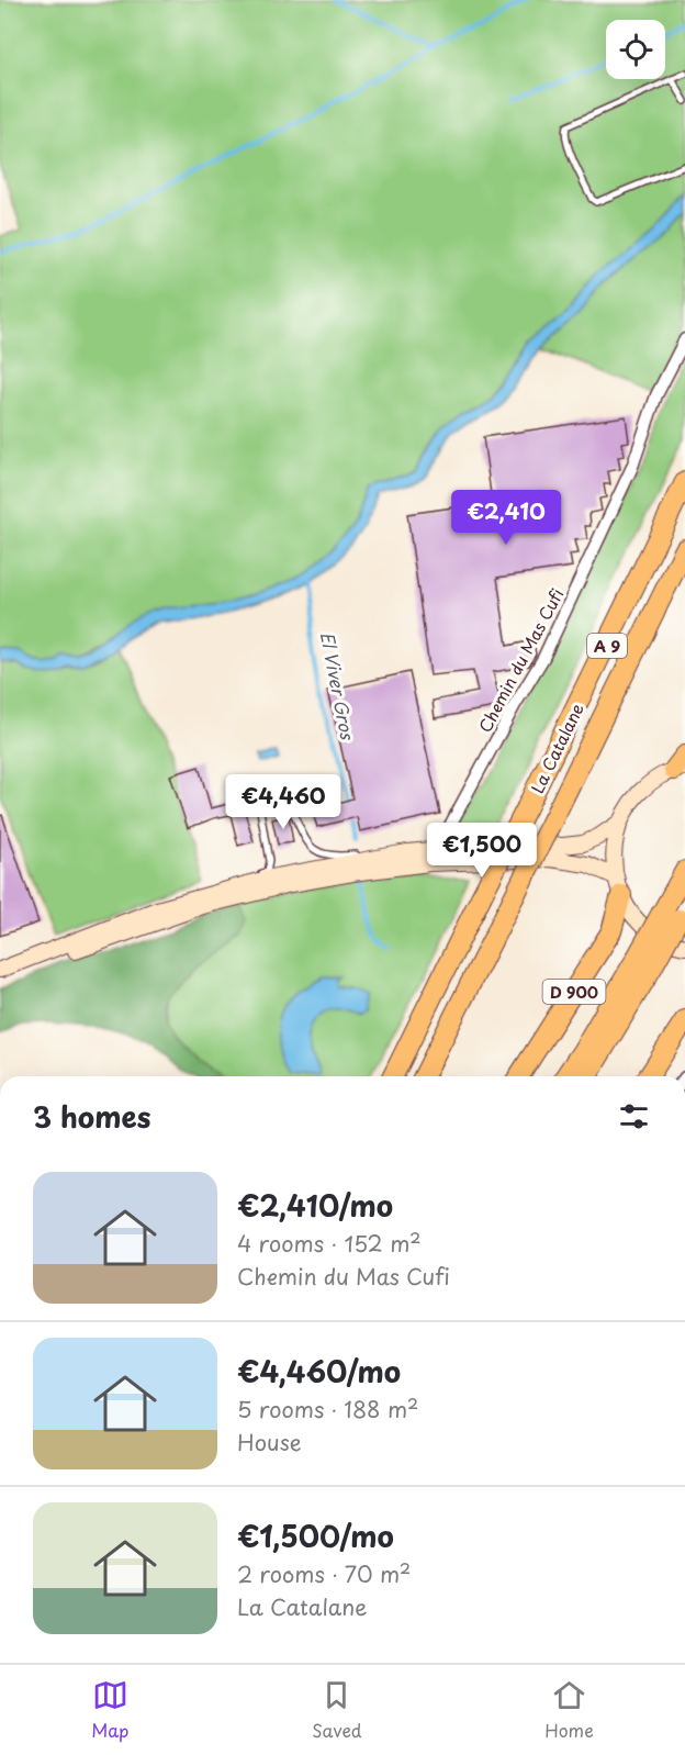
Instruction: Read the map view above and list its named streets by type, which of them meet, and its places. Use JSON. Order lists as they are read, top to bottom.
{
  "streets": {
    "highway": ["A 9", "La Catalane", "D 900"],
    "street": ["Chemin du Mas Cufi"]
  },
  "water": ["El Viver Gros"],
  "page": {
    "price": ["€2,410", "€4,460", "€1,500"],
    "heading": "3 homes",
    "list": [
      {
        "name": "€2,410/mo",
        "note": "4 rooms · 152 m² · Chemin du Mas Cufi"
      },
      {
        "name": "€4,460/mo",
        "note": "5 rooms · 188 m² · House"
      },
      {
        "name": "€1,500/mo",
        "note": "2 rooms · 70 m² · La Catalane"
      }
    ],
    "tabs": ["Map", "Saved", "Home"]
  }
}
